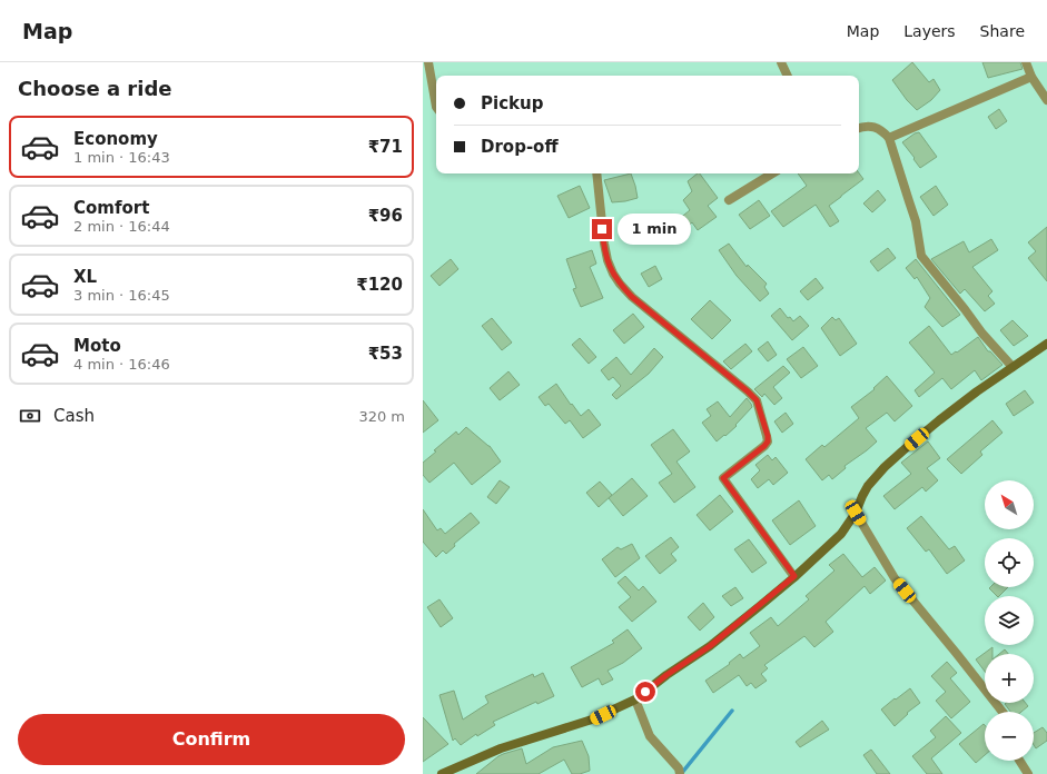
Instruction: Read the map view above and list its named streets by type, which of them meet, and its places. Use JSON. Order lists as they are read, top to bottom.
{
  "north": "top left",
  "page": {
    "header": "Map",
    "nav": ["Map", "Layers", "Share"],
    "heading": "Choose a ride",
    "banner": ["Pickup", "Drop-off"],
    "list": [
      {
        "name": "Economy",
        "note": "1 min · 16:43",
        "value": "₹71"
      },
      {
        "name": "Comfort",
        "note": "2 min · 16:44",
        "value": "₹96"
      },
      {
        "name": "XL",
        "note": "3 min · 16:45",
        "value": "₹120"
      },
      {
        "name": "Moto",
        "note": "4 min · 16:46",
        "value": "₹53"
      }
    ],
    "bubble": "1 min",
    "pay": ["Cash", "320 m"],
    "map_buttons": ["+", "−"],
    "buttons": "Confirm"
  }
}
